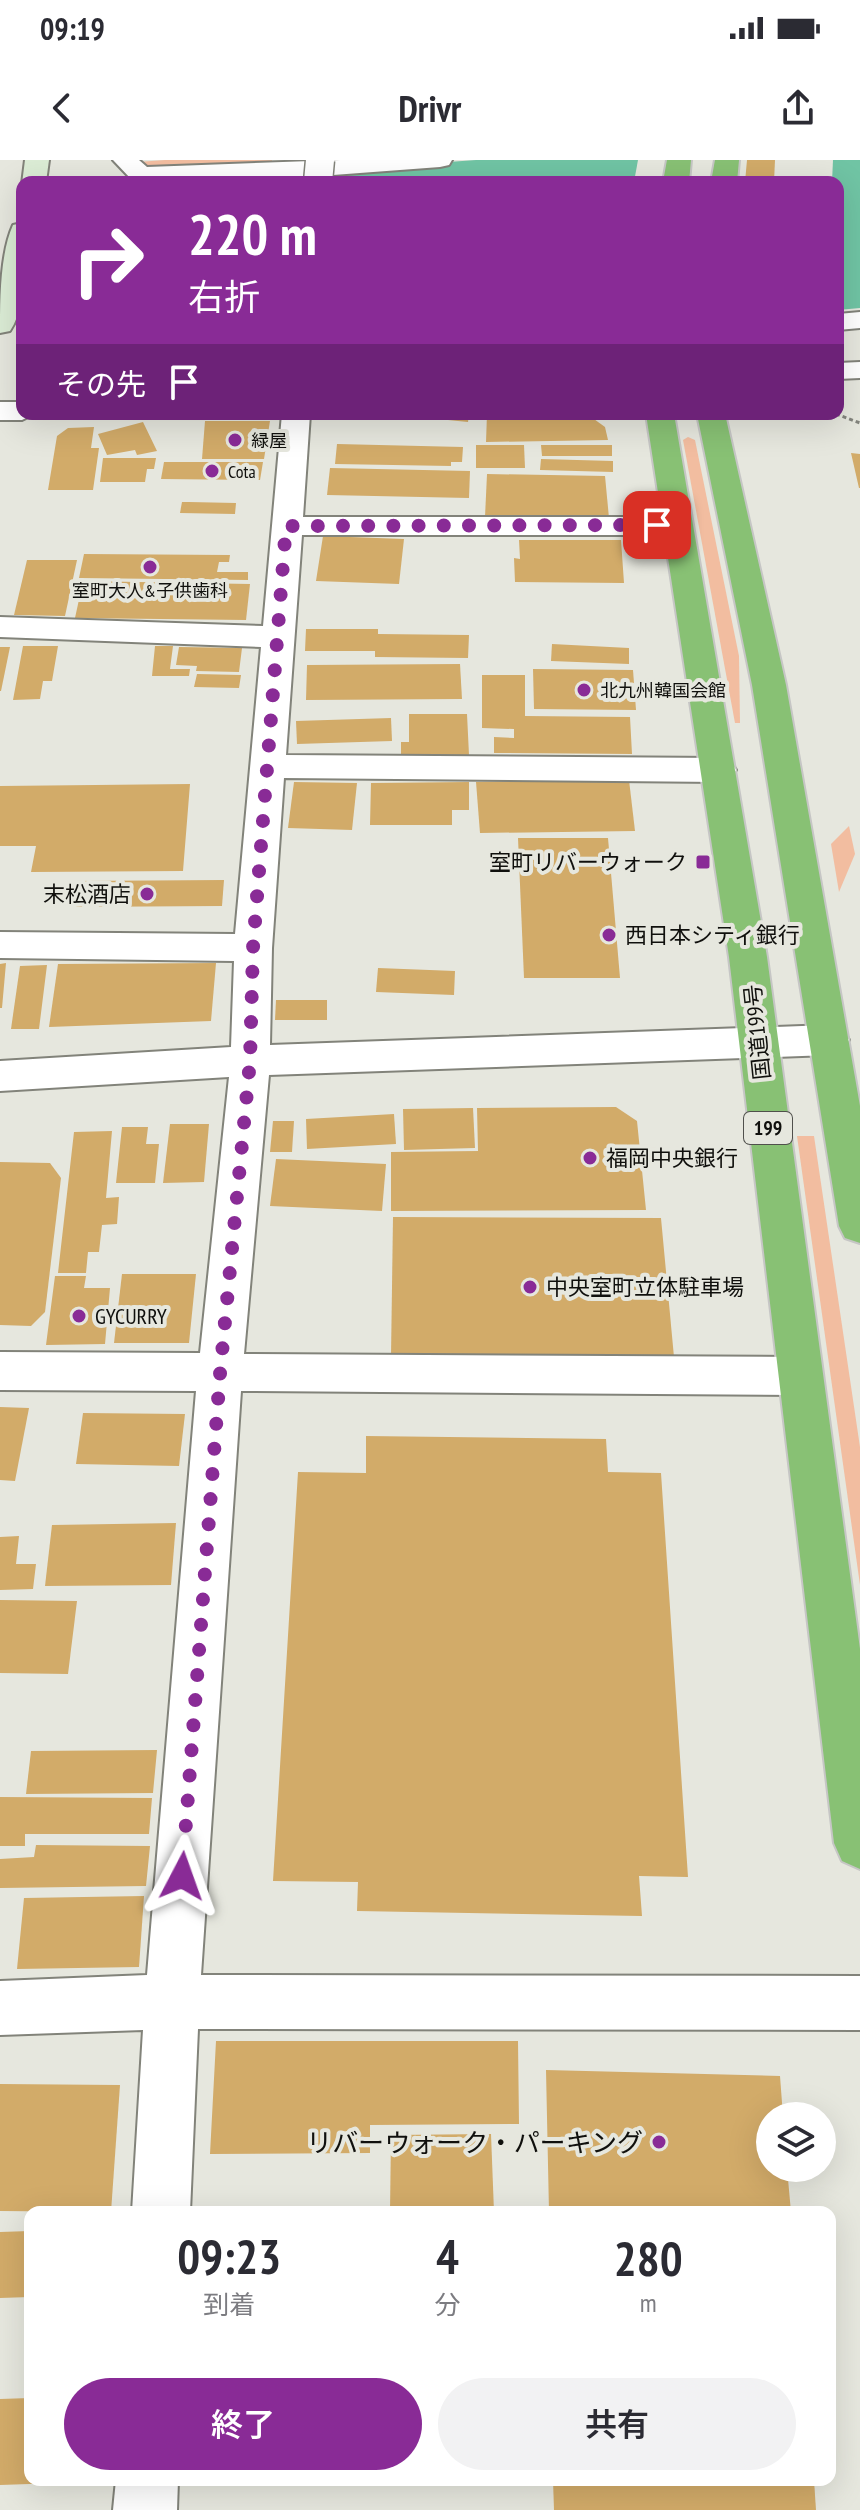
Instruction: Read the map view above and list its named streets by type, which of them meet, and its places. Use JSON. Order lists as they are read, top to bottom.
{
  "streets": {
    "highway": ["国道199号", "199"]
  },
  "places": {
    "other": [
      "緑屋",
      "Cota",
      "室町大人&子供歯科",
      "北九州韓国会館",
      "末松酒店",
      "西日本シティ銀行",
      "福岡中央銀行",
      "中央室町立体駐車場",
      "GYCURRY",
      "リバーウォーク・パーキング"
    ],
    "transit": ["室町リバーウォーク"]
  },
  "page": {
    "status": "09:19",
    "header": "Drivr",
    "turn": ["220 m", "右折"],
    "then": "その先",
    "eta": [
      "09:23",
      "到着",
      "4",
      "分",
      "280",
      "m"
    ],
    "buttons": ["終了", "共有"]
  }
}
